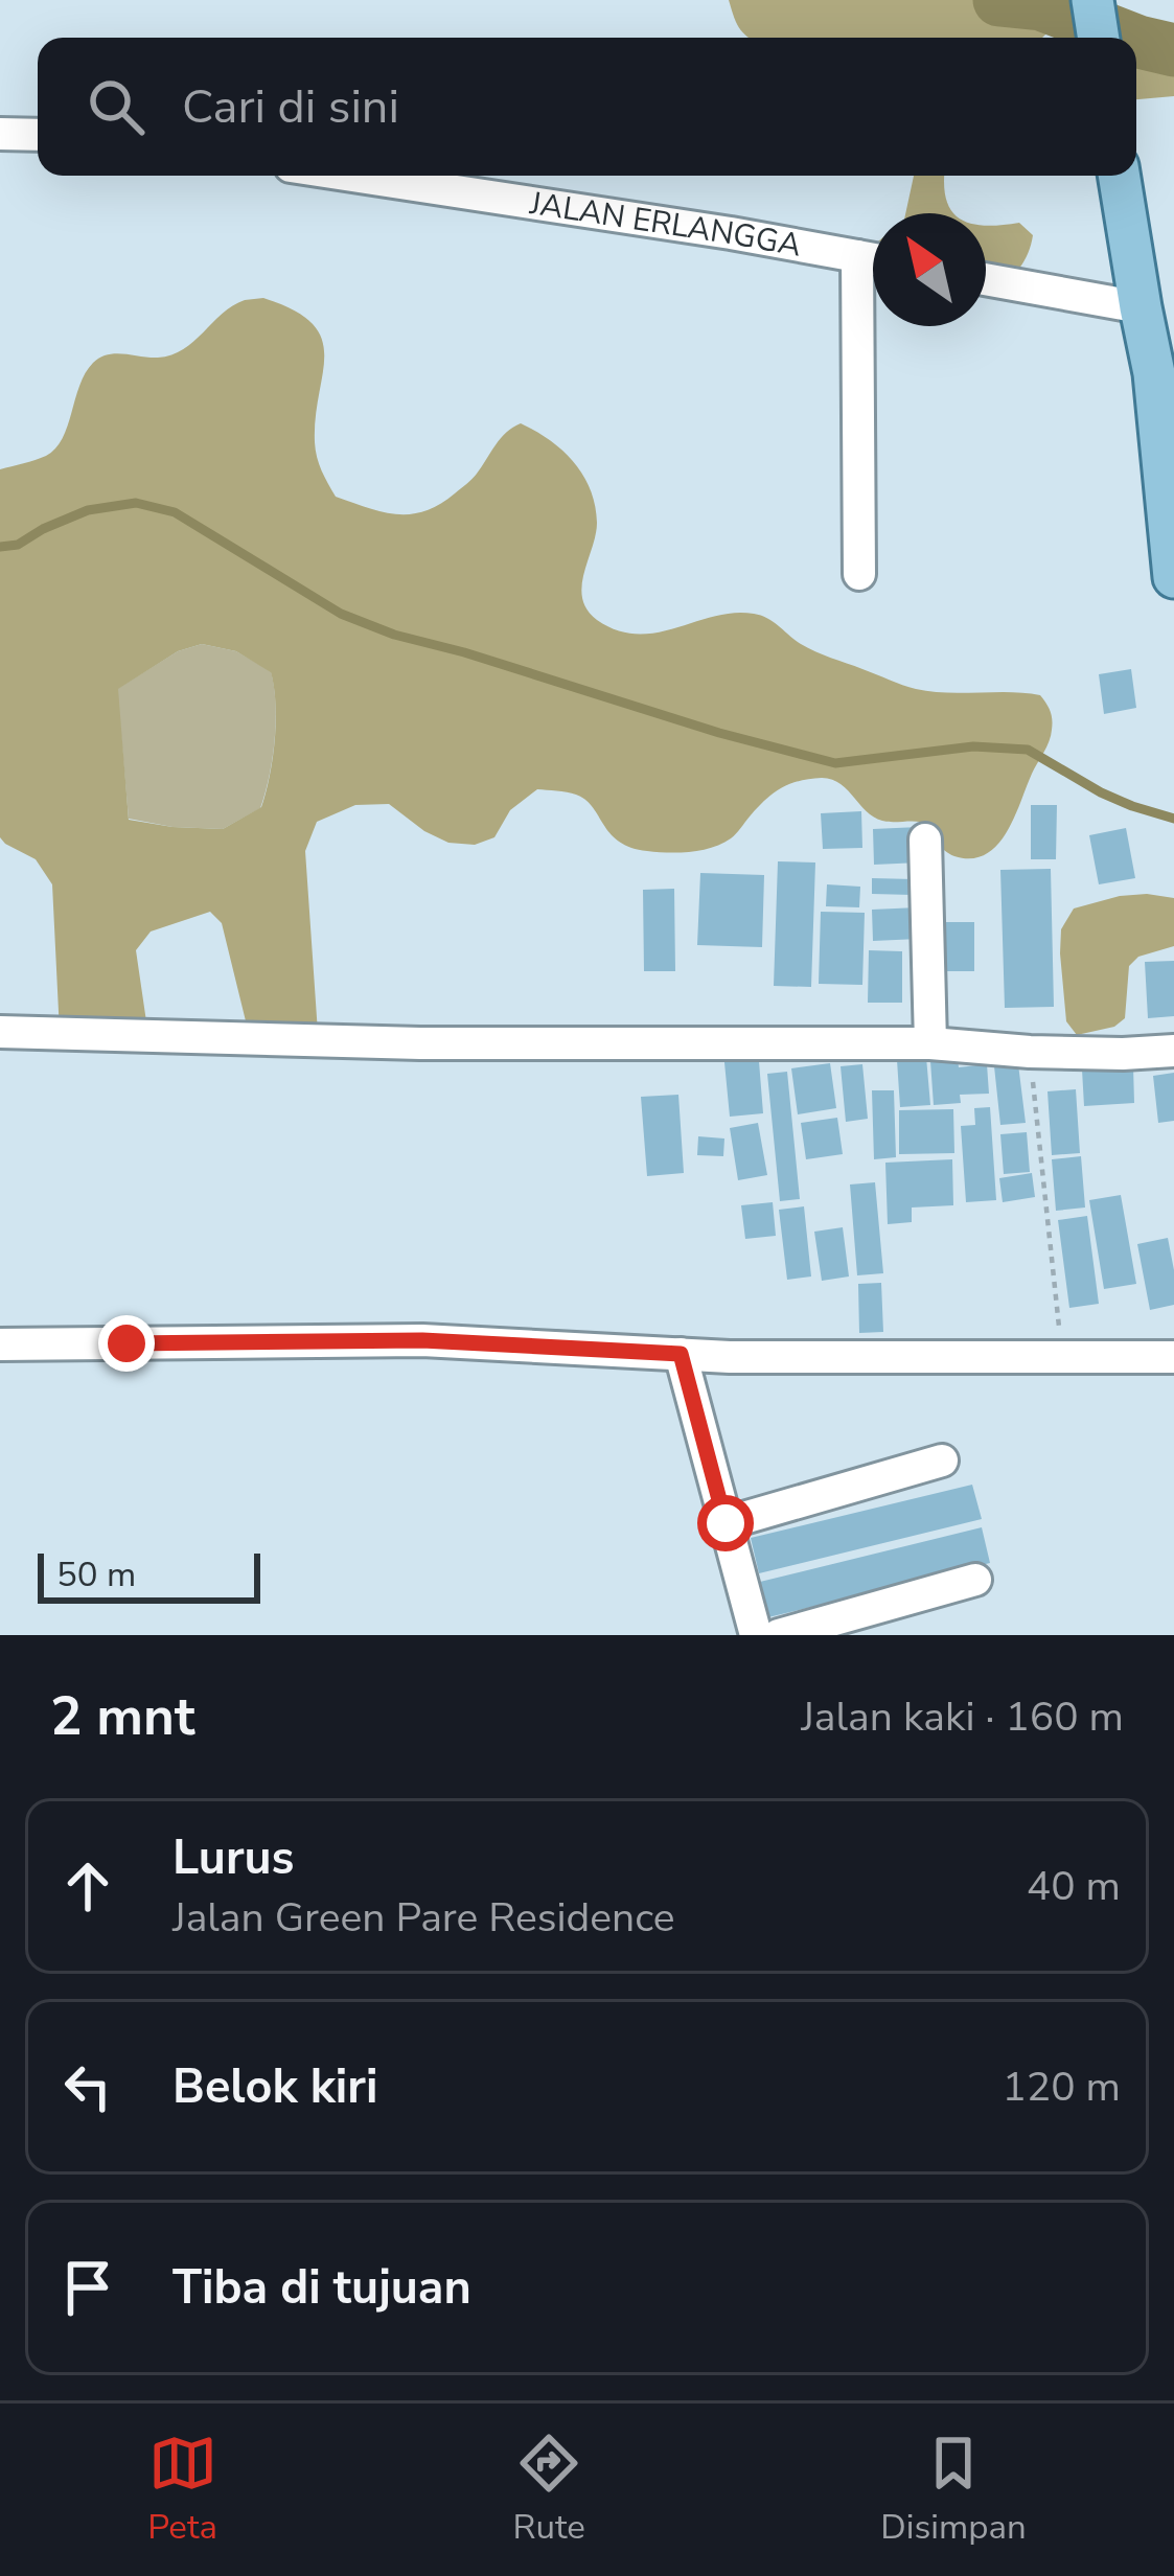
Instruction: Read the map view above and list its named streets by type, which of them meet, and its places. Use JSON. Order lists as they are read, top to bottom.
{
  "streets": {
    "street": ["JALAN ERLANGGA"]
  },
  "scale_bar": "50 m",
  "north": "top left",
  "page": {
    "search": "Cari di sini",
    "scale": "50 m",
    "heading": ["2 mnt", "Jalan kaki · 160 m"],
    "list": [
      ["Lurus", "Jalan Green Pare Residence", "40 m"],
      ["Belok kiri", "120 m"],
      "Tiba di tujuan"
    ],
    "nav": ["Peta", "Rute", "Disimpan"]
  }
}
